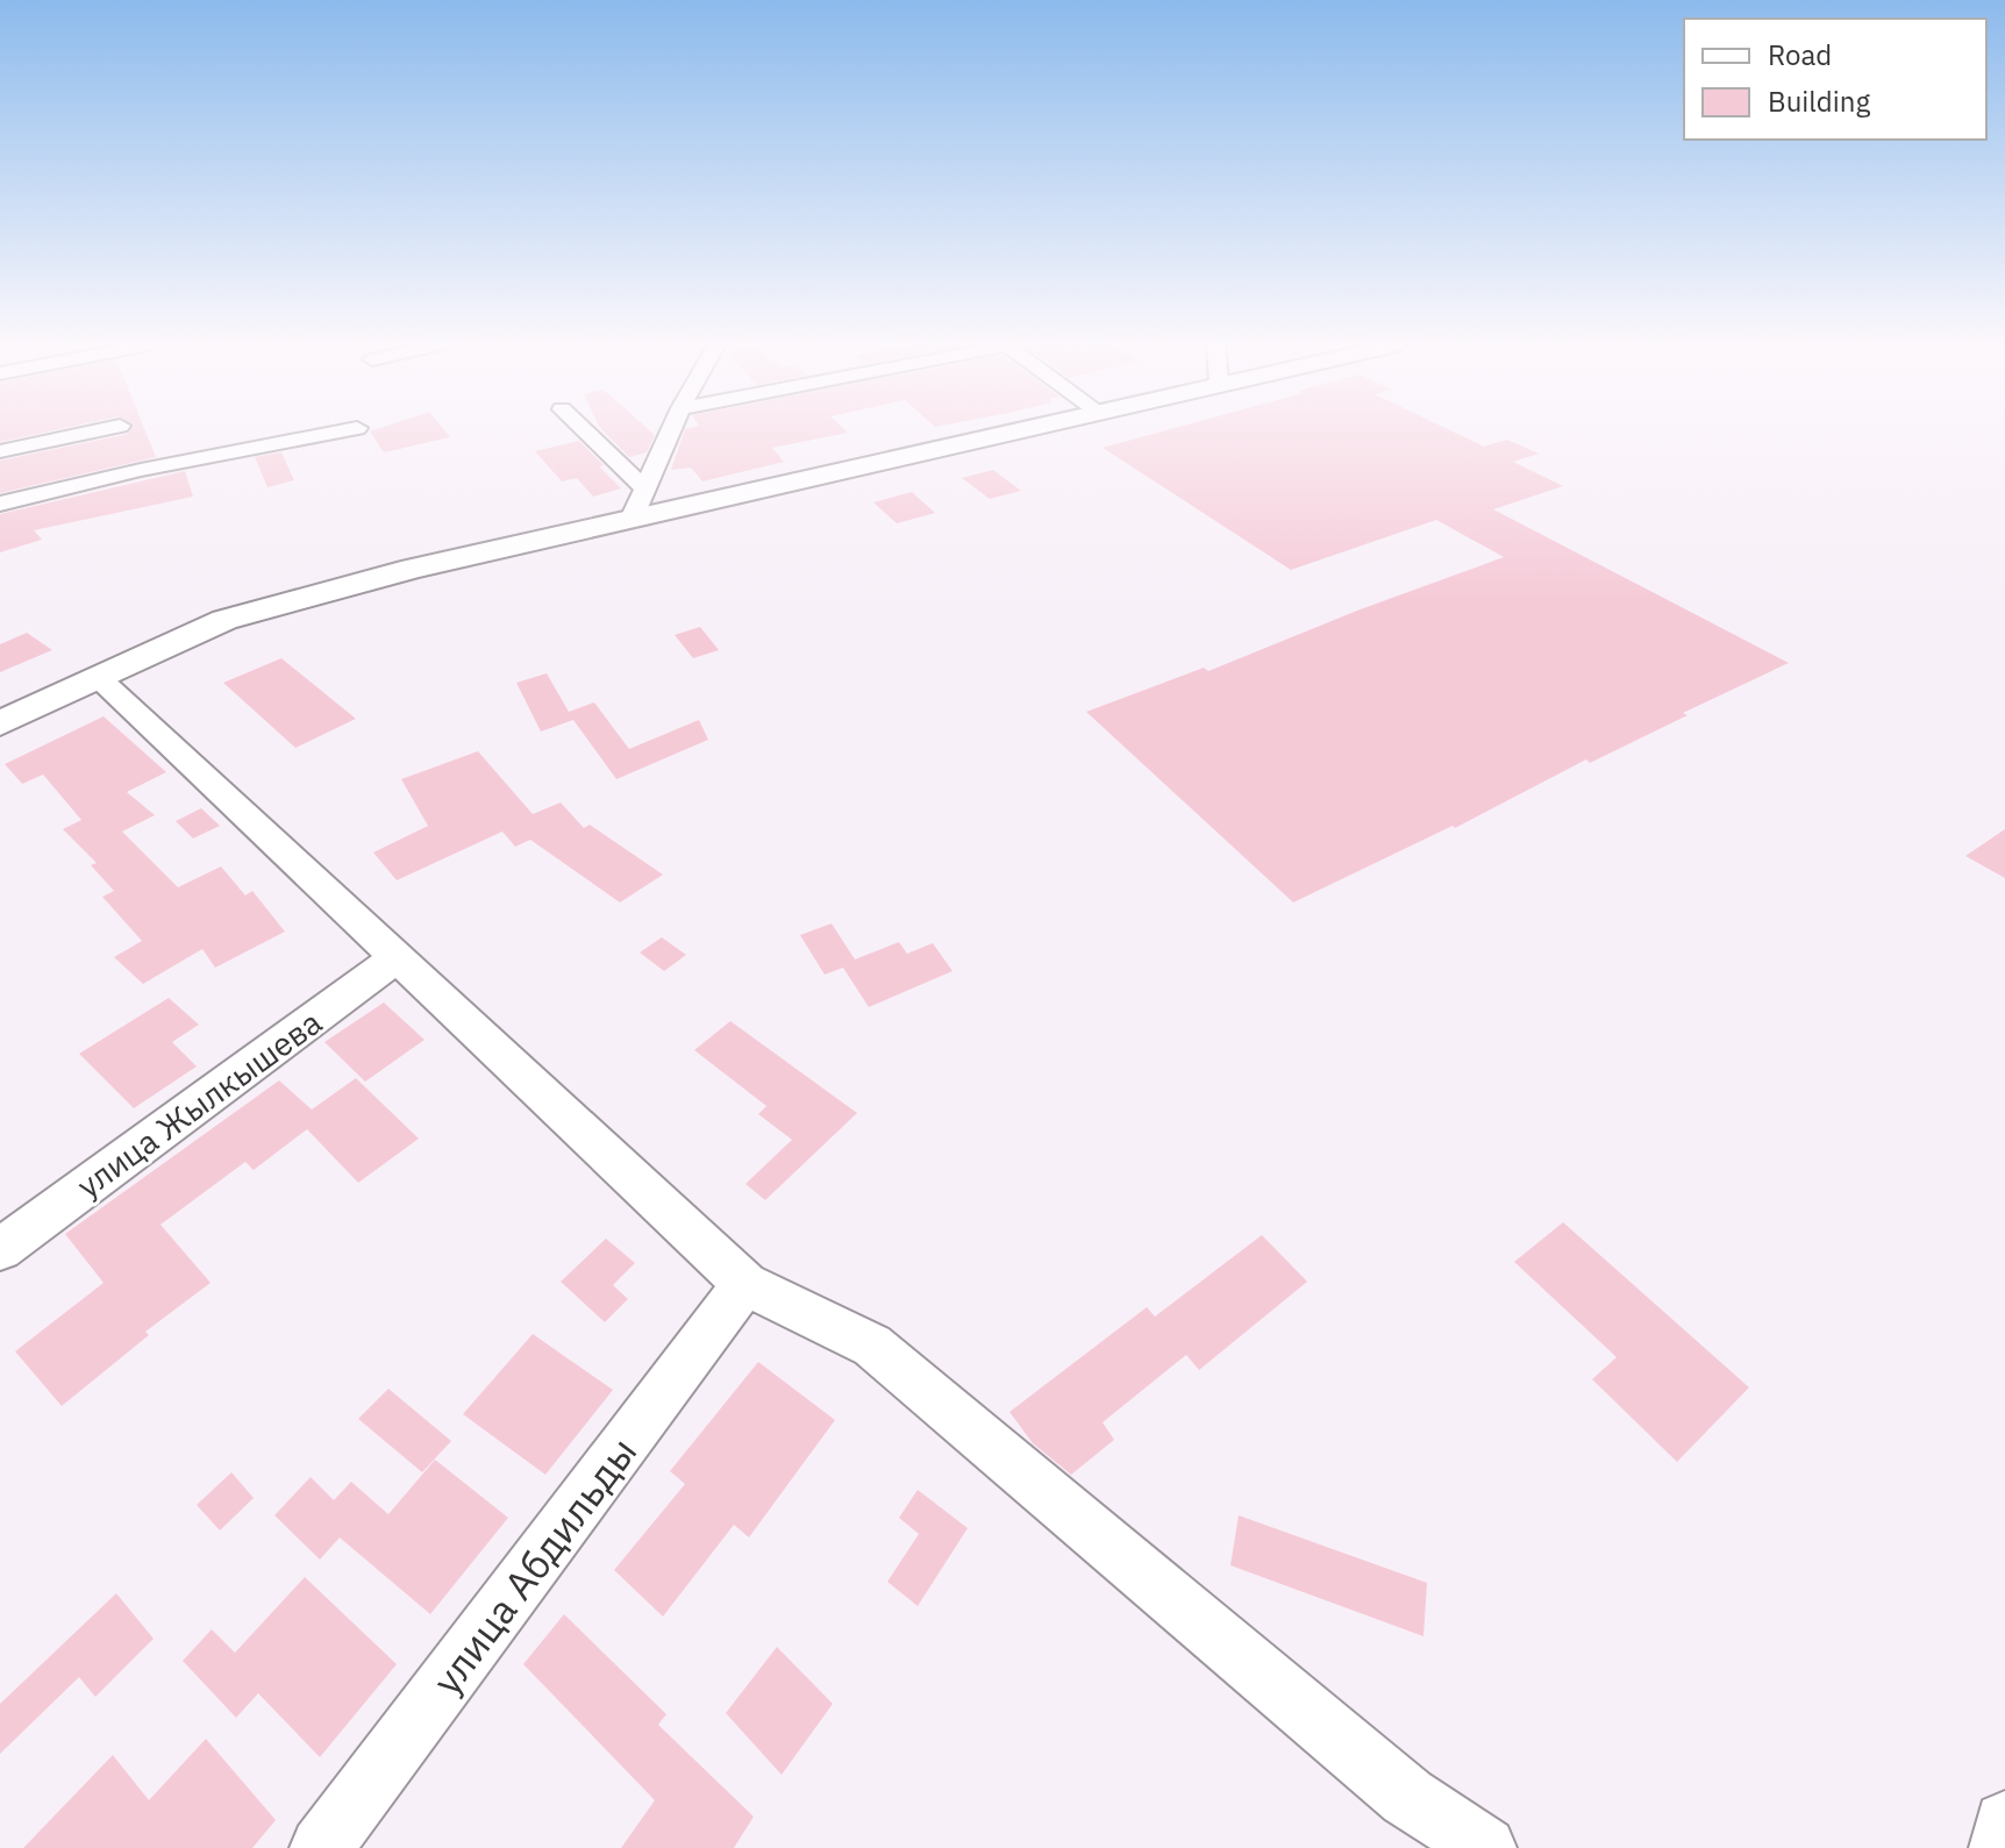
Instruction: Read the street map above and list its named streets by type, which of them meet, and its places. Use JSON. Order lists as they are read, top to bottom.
{
  "streets": {
    "street": ["улица Жылкышева", "улица Абдильды"]
  },
  "legend": ["Road", "Building"]
}
